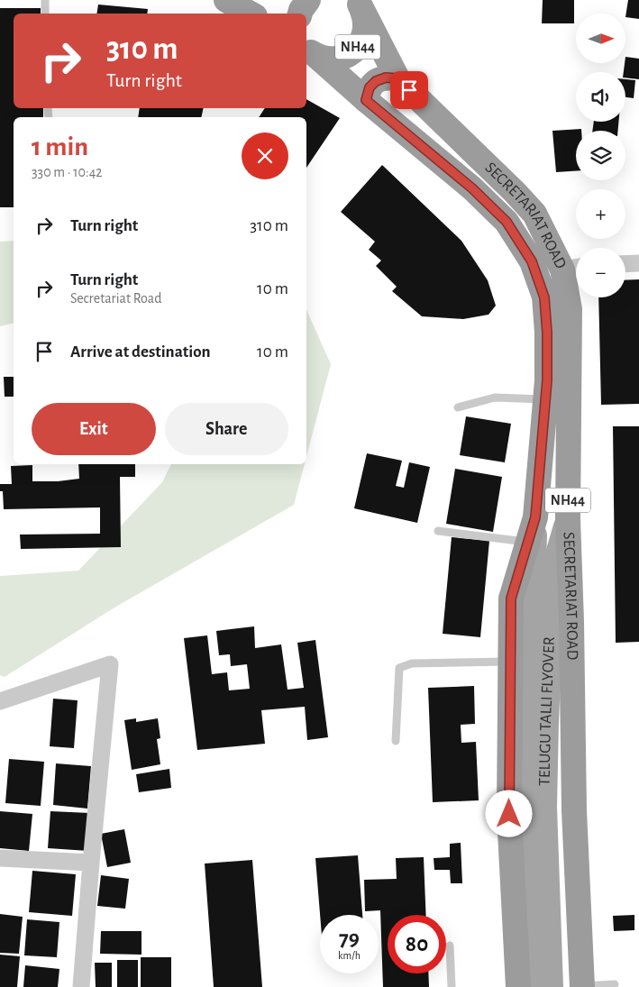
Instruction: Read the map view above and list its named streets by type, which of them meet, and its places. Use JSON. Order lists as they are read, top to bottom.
{
  "streets": {
    "highway": ["NH44", "SECRETARIAT ROAD"],
    "main road": ["TELUGU TALLI FLYOVER"]
  },
  "crossings": [
    ["NH44", "SECRETARIAT ROAD"],
    ["NH44", "TELUGU TALLI FLYOVER"],
    ["SECRETARIAT ROAD", "TELUGU TALLI FLYOVER"]
  ],
  "north": "right",
  "page": {
    "map_buttons": ["+", "−"],
    "turn": ["310 m", "Turn right"],
    "heading": ["1 min", "330 m · 10:42"],
    "list": [
      {
        "name": "Turn right",
        "value": "310 m"
      },
      {
        "name": "Turn right",
        "note": "Secretariat Road",
        "value": "10 m"
      },
      {
        "name": "Arrive at destination",
        "value": "10 m"
      }
    ],
    "buttons": ["Exit", "Share"],
    "speed": "79 km/h",
    "limit": "80"
  }
}
